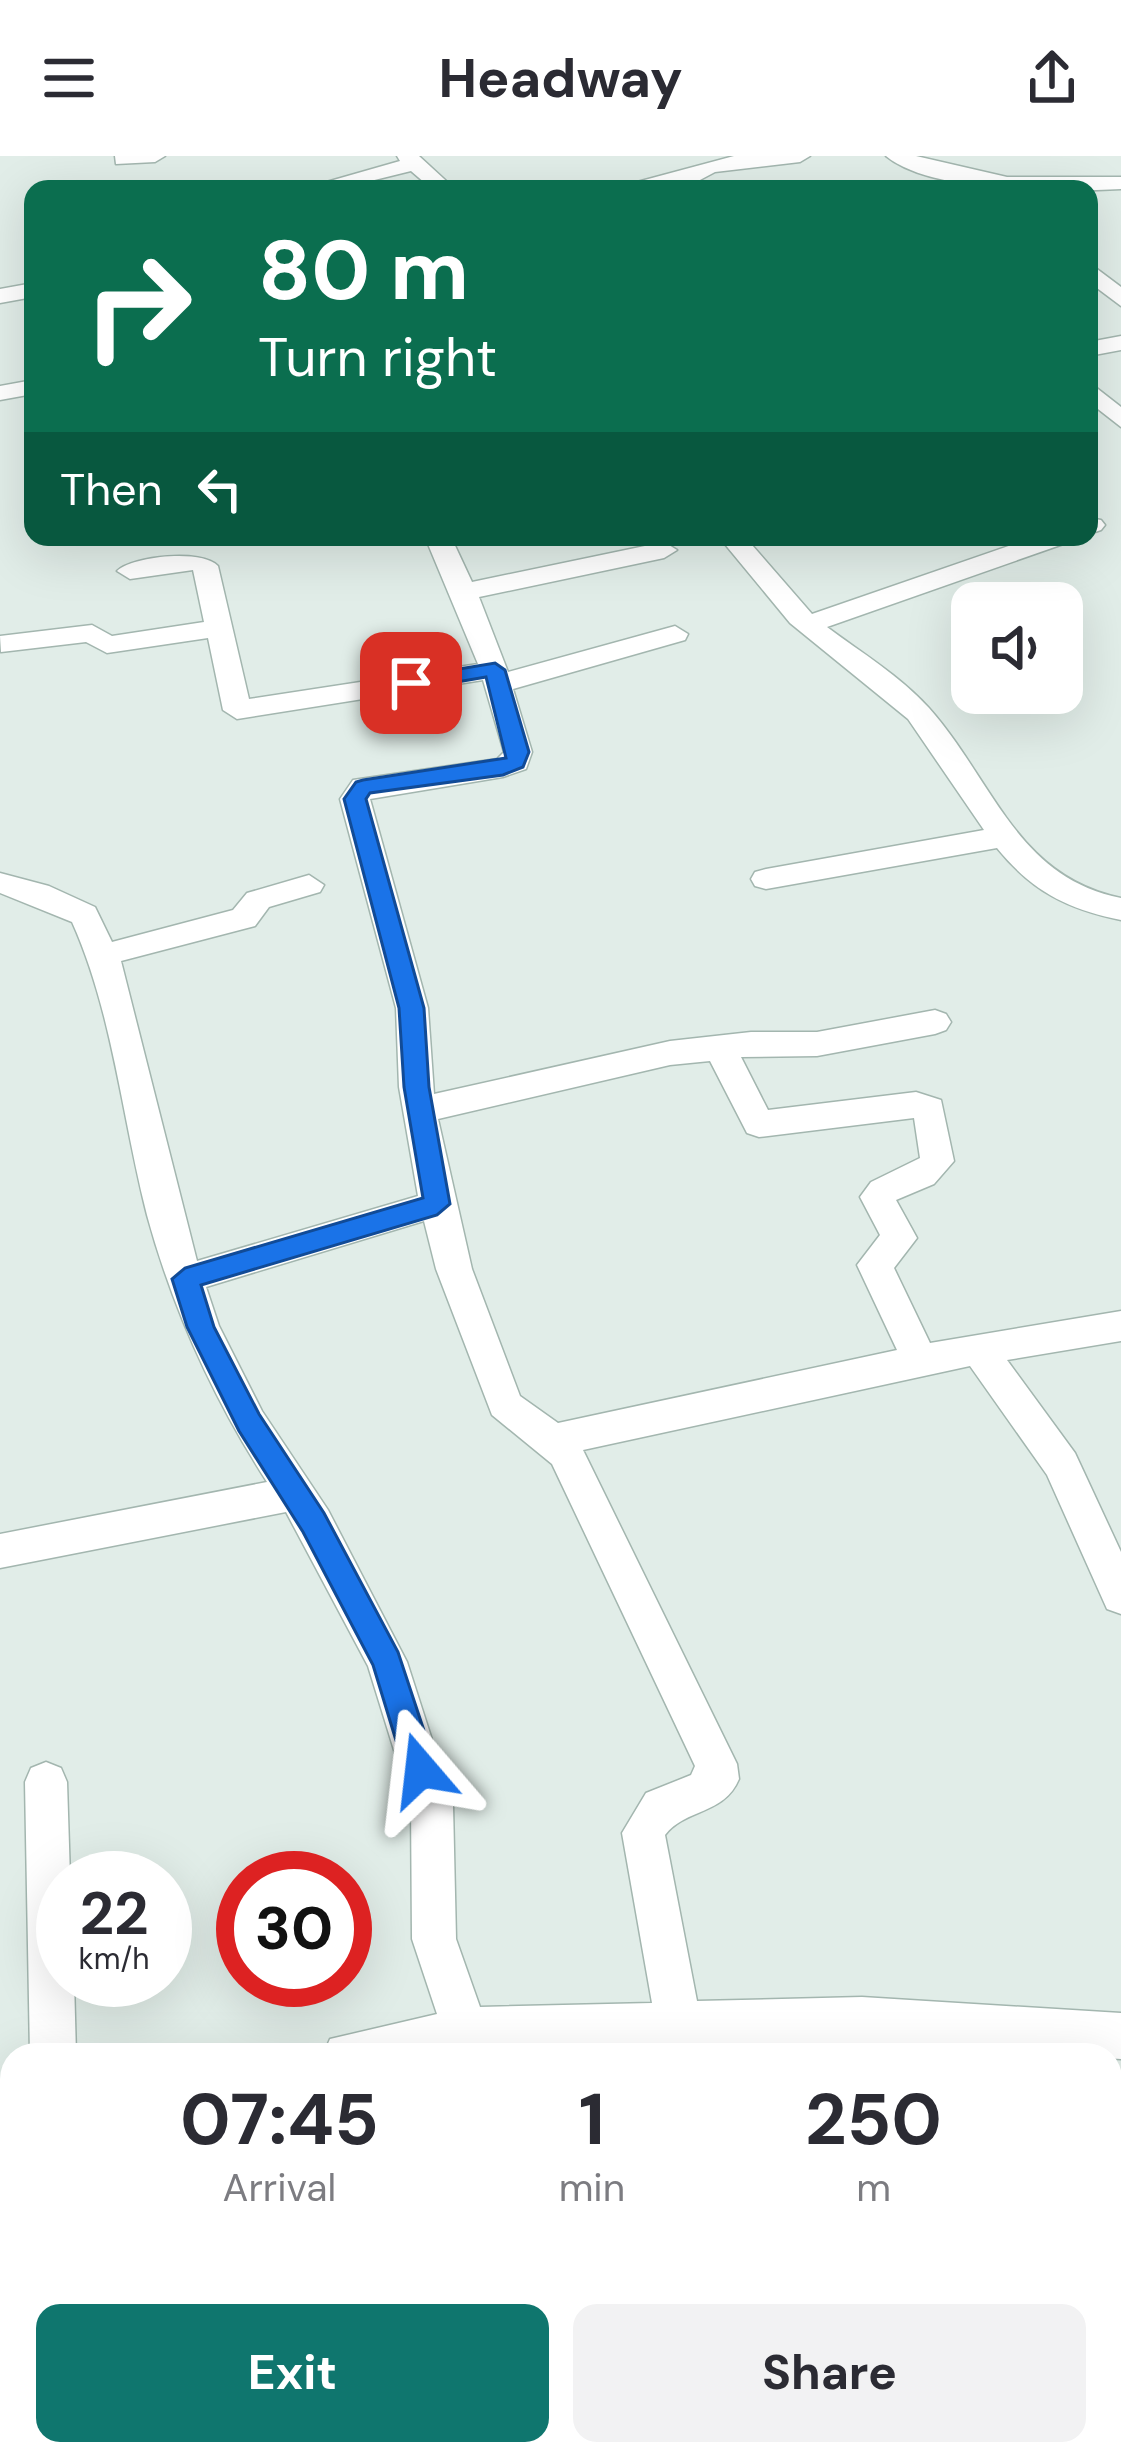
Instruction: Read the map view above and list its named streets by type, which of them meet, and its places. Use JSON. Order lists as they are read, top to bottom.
{
  "page": {
    "header": "Headway",
    "turn": ["80 m", "Turn right"],
    "then": "Then",
    "speed": "22 km/h",
    "limit": "30",
    "eta": [
      "07:45",
      "Arrival",
      "1",
      "min",
      "250",
      "m"
    ],
    "buttons": ["Exit", "Share"]
  }
}
